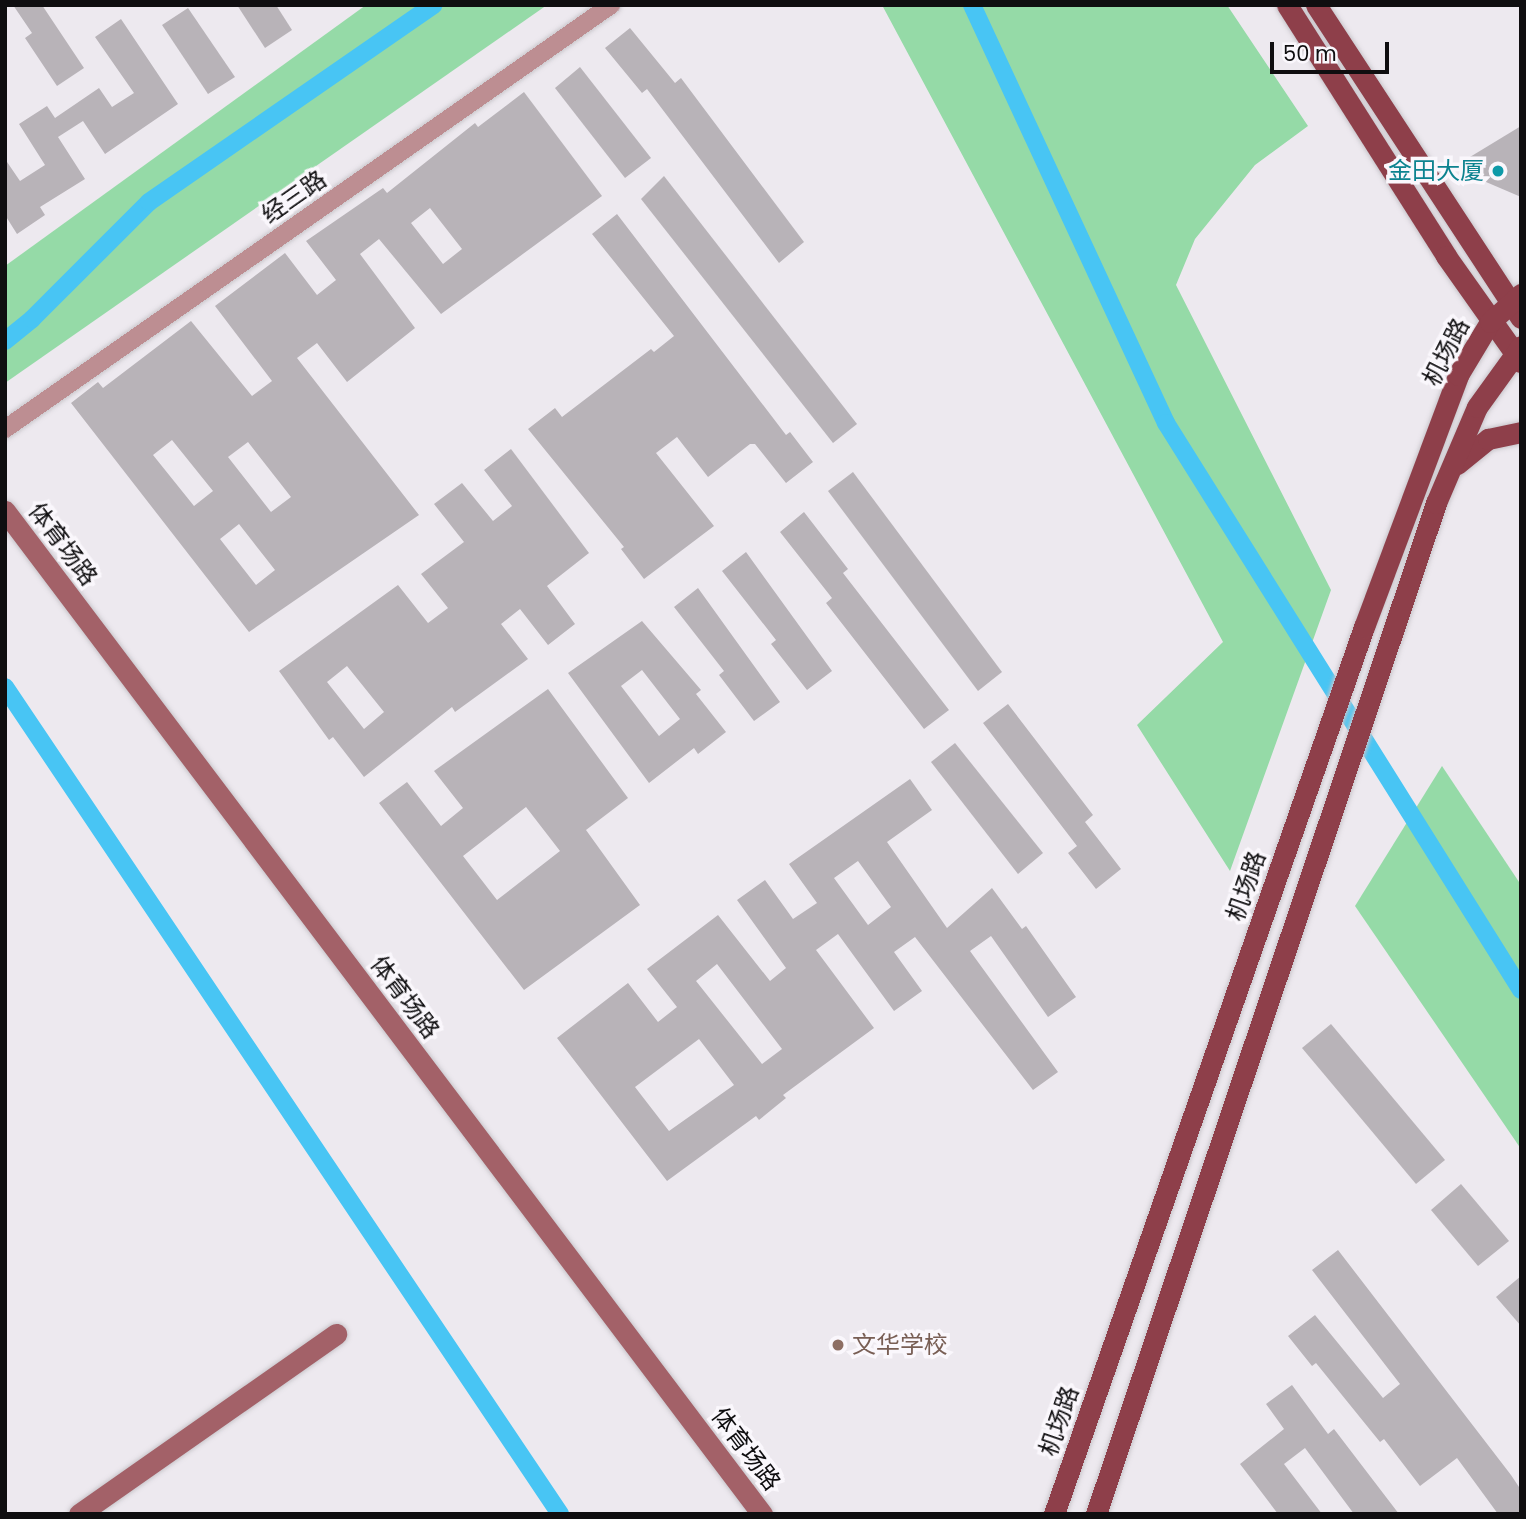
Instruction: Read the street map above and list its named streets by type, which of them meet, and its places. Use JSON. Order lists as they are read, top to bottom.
{
  "streets": {
    "main road": ["机场路", "体育场路"],
    "street": ["经三路"]
  },
  "places": ["金田大厦", "文华学校"],
  "scale_bar": "50 m"
}
